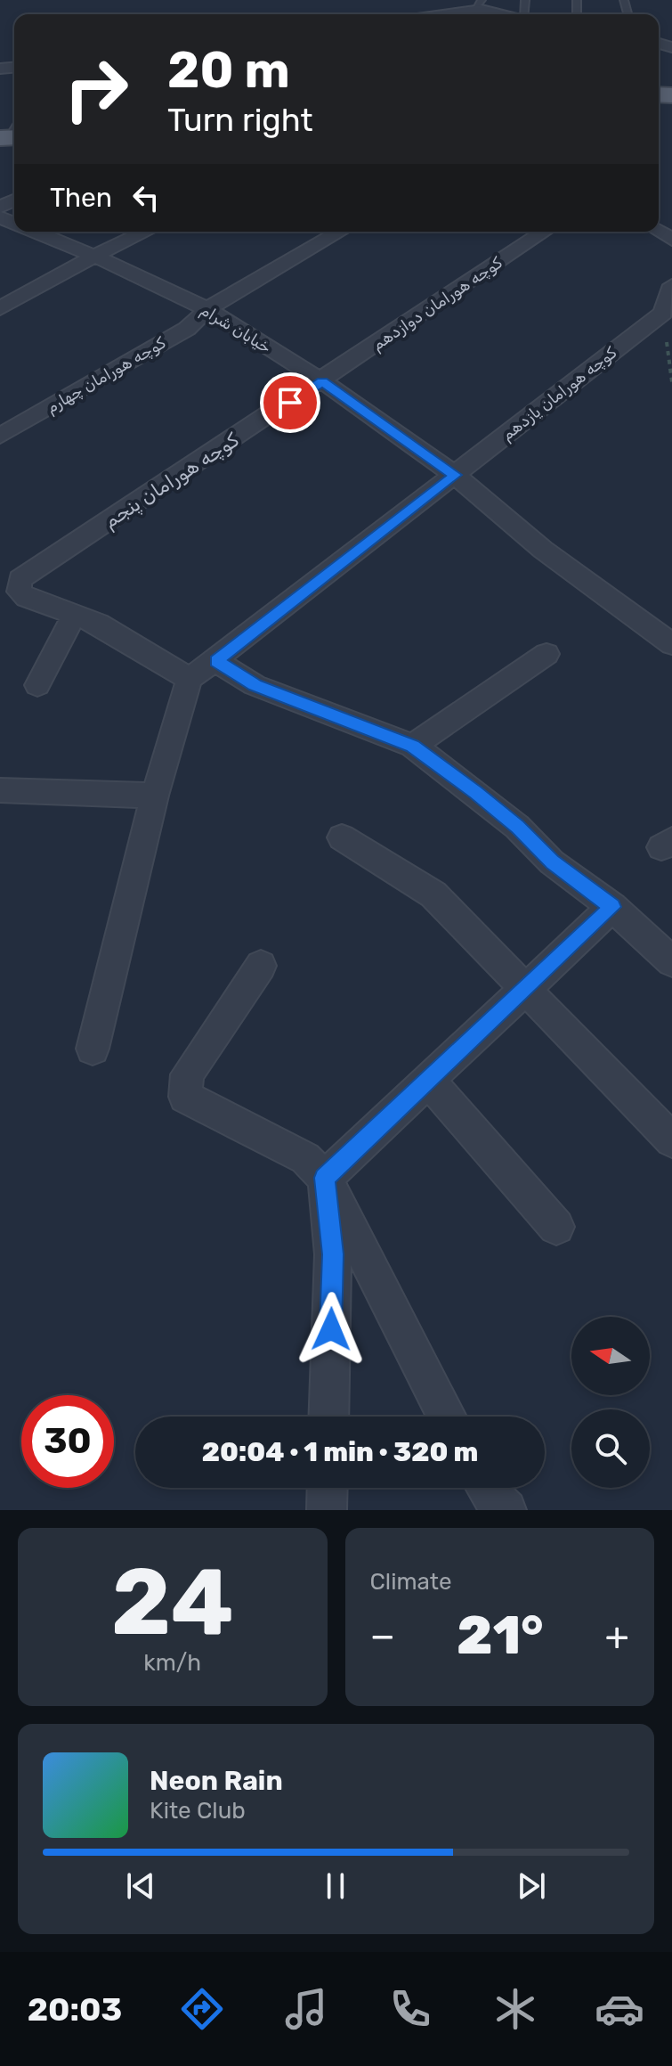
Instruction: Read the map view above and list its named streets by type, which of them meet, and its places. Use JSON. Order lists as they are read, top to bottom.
{
  "streets": {
    "street": [
      "کوچه هورامان دوازدهم",
      "خیابان شرام",
      "کوچه هورامان چهارم",
      "کوچه هورامان يازدهم",
      "کوچه هورامان پنجم"
    ]
  },
  "crossings": [
    ["کوچه هورامان دوازدهم", "خیابان شرام"],
    ["کوچه هورامان دوازدهم", "کوچه هورامان پنجم"],
    ["خیابان شرام", "کوچه هورامان چهارم"],
    ["خیابان شرام", "کوچه هورامان يازدهم"],
    ["خیابان شرام", "کوچه هورامان پنجم"]
  ],
  "north": "left",
  "page": {
    "turn": ["20 m", "Turn right"],
    "then": "Then",
    "limit": "30",
    "trip": "20:04 · 1 min · 320 m",
    "tile": [
      ["24", "km/h"],
      "Climate"
    ],
    "heat": ["−", "21°", "+"],
    "song": ["Neon Rain", "Kite Club"],
    "tabs": "20:03"
  }
}
